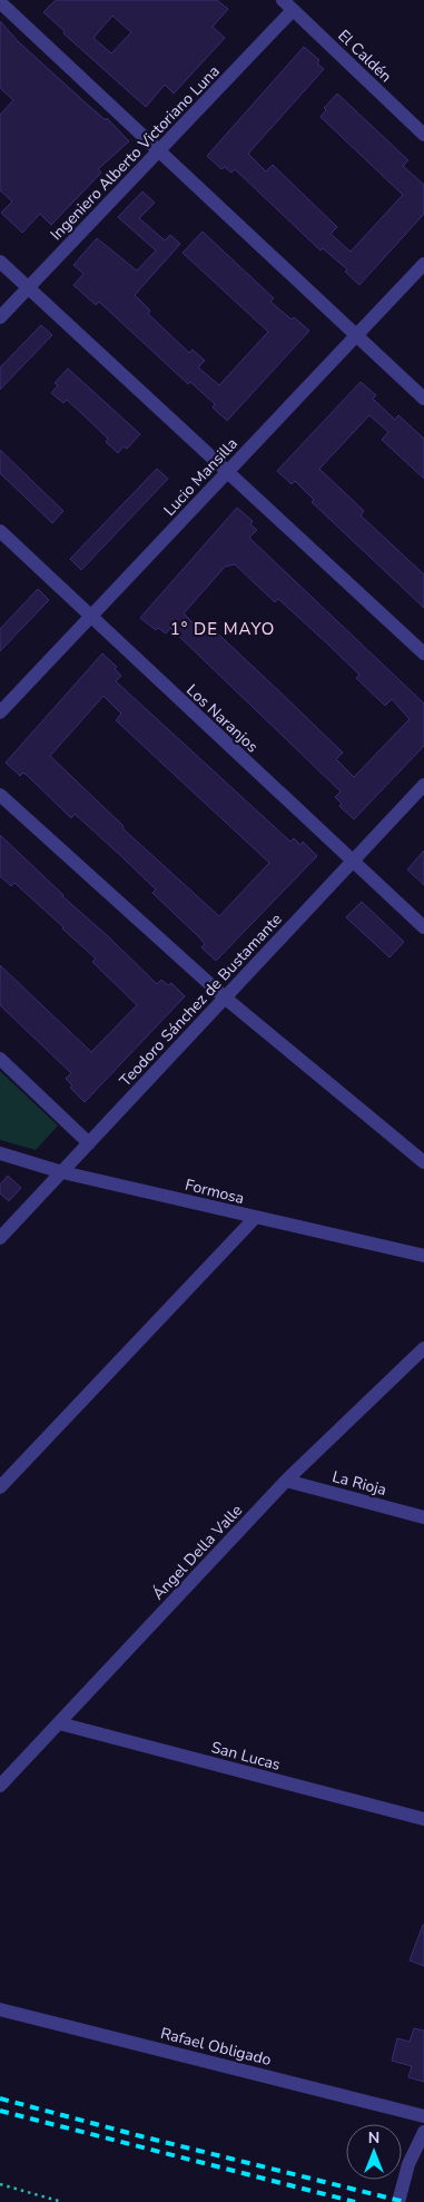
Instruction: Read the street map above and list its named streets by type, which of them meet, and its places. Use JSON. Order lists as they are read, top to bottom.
{
  "streets": {
    "street": [
      "El Caldén",
      "Ingeniero Alberto Victoriano Luna",
      "Lucio Mansilla",
      "Los Naranjos",
      "Teodoro Sánchez de Bustamante",
      "Formosa",
      "La Rioja",
      "Ángel Della Valle",
      "San Lucas",
      "Rafael Obligado"
    ]
  },
  "crossings": [
    ["El Caldén", "Ingeniero Alberto Victoriano Luna"],
    ["Lucio Mansilla", "Los Naranjos"],
    ["Los Naranjos", "Teodoro Sánchez de Bustamante"],
    ["Teodoro Sánchez de Bustamante", "Formosa"],
    ["La Rioja", "Ángel Della Valle"],
    ["Ángel Della Valle", "San Lucas"]
  ],
  "districts": ["1° DE MAYO"],
  "north": "top"
}
